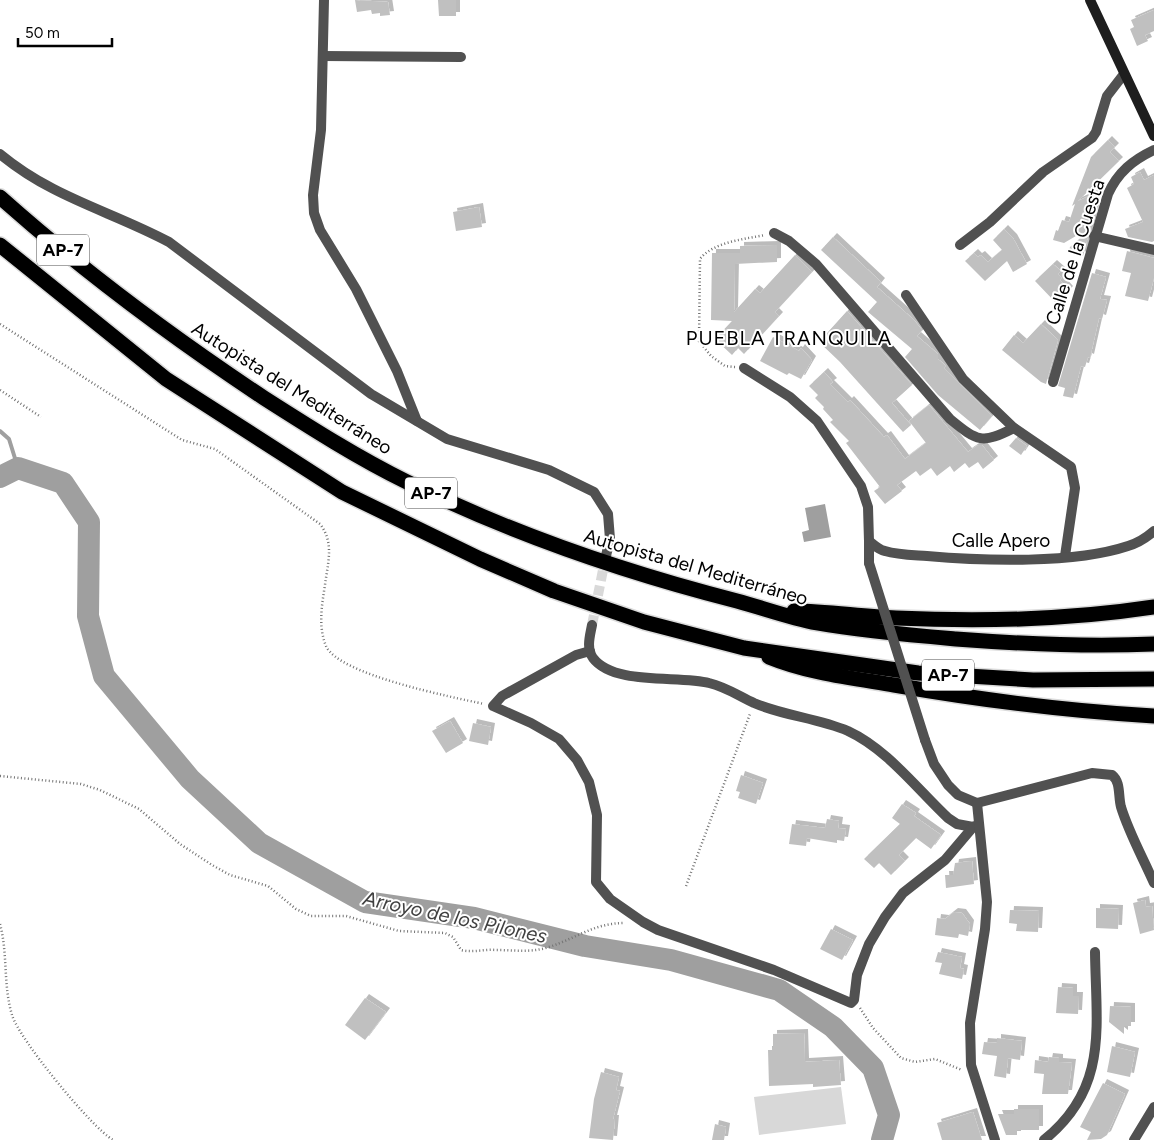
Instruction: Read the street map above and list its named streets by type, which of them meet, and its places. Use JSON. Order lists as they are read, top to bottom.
{
  "streets": {
    "highway": ["AP-7", "Autopista del Mediterráneo"],
    "street": ["Calle de la Cuesta", "Calle Apero"]
  },
  "districts": ["PUEBLA TRANQUILA"],
  "water": ["Arroyo de los Pilones"],
  "scale_bar": "50 m"
}
